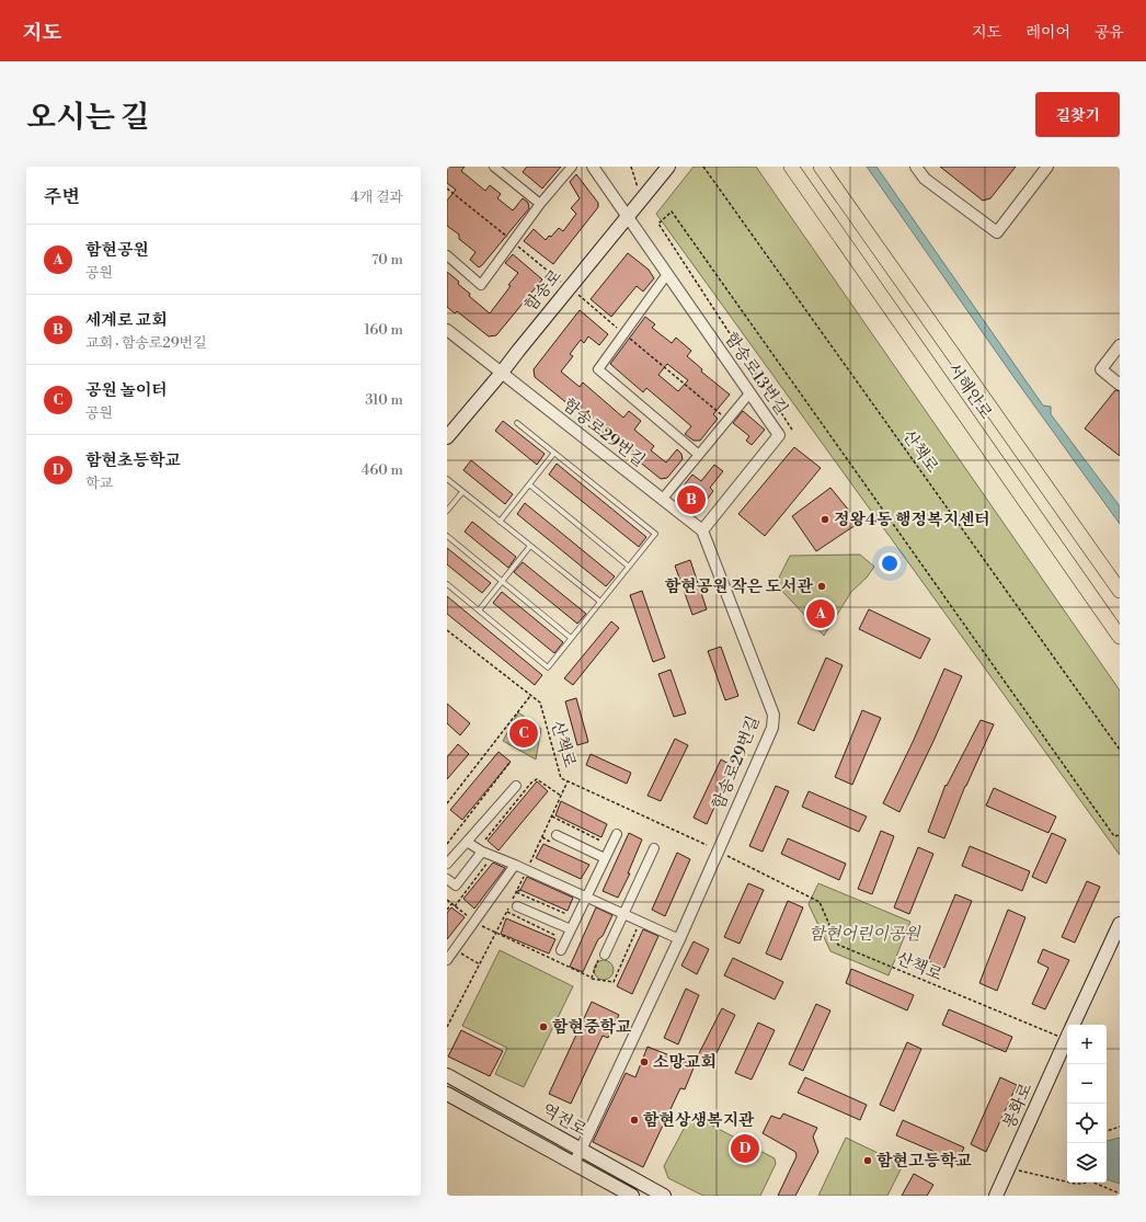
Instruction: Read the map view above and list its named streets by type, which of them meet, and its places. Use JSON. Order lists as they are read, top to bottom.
{
  "streets": {
    "main road": [
      "함송로",
      "서해안로",
      "봉화로",
      "역전로"
    ],
    "street": ["함송로13번길", "함송로29번길"],
    "path": ["산책로"]
  },
  "crossings": [
    ["함송로", "함송로13번길"],
    ["함송로", "함송로29번길"],
    ["함송로13번길", "함송로29번길"],
    ["함송로29번길", "역전로"]
  ],
  "parks": ["함현어린이공원"],
  "places": [
    "정왕4동 행정복지센터",
    "함현공원 작은 도서관",
    "함현중학교",
    "소망교회",
    "함현상생복지관",
    "함현고등학교"
  ],
  "page": {
    "header": "지도",
    "nav": ["지도", "레이어", "공유"],
    "title": "오시는 길",
    "buttons": "길찾기",
    "heading": ["주변", "4개 결과"],
    "list": [
      {
        "mark": "A",
        "name": "함현공원",
        "note": "공원",
        "value": "70 m"
      },
      {
        "mark": "B",
        "name": "세계로 교회",
        "note": "교회 · 함송로29번길",
        "value": "160 m"
      },
      {
        "mark": "C",
        "name": "공원 놀이터",
        "note": "공원",
        "value": "310 m"
      },
      {
        "mark": "D",
        "name": "함현초등학교",
        "note": "학교",
        "value": "460 m"
      }
    ],
    "pins": [
      "B",
      "A",
      "C",
      "D"
    ],
    "map_buttons": ["+", "−"]
  }
}
